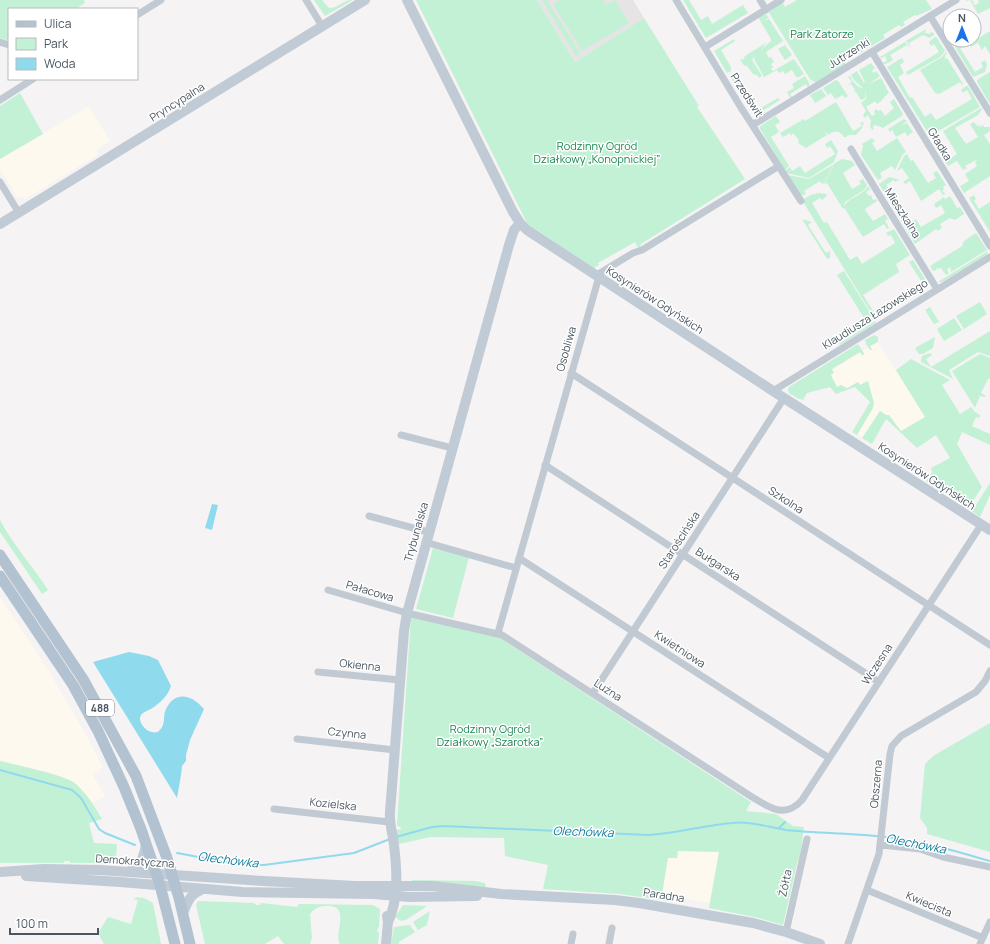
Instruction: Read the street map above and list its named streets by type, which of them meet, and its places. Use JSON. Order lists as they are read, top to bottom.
{
  "streets": {
    "main road": ["488"],
    "street": [
      "Jutrzenki",
      "Przedświt",
      "Pryncypalna",
      "Gładka",
      "Mieszkalna",
      "Kosynierów Gdyńskich",
      "Klaudiusza Łazowskiego",
      "Osobliwa",
      "Szkolna",
      "Trybunalska",
      "Starościńska",
      "Bułgarska",
      "Pałacowa",
      "Kwietniowa",
      "Wczesna",
      "Okienna",
      "Luźna",
      "Czynna",
      "Obszerna",
      "Kozielska",
      "Demokratyczna",
      "Żółta",
      "Paradna",
      "Kwiecista"
    ]
  },
  "crossings": [
    ["Jutrzenki", "Przedświt"],
    ["Jutrzenki", "Gładka"],
    ["Mieszkalna", "Klaudiusza Łazowskiego"],
    ["Kosynierów Gdyńskich", "Klaudiusza Łazowskiego"],
    ["Kosynierów Gdyńskich", "Osobliwa"],
    ["Kosynierów Gdyńskich", "Trybunalska"],
    ["Kosynierów Gdyńskich", "Starościńska"],
    ["Kosynierów Gdyńskich", "Wczesna"],
    ["Osobliwa", "Szkolna"],
    ["Osobliwa", "Bułgarska"],
    ["Osobliwa", "Kwietniowa"],
    ["Osobliwa", "Luźna"],
    ["Szkolna", "Starościńska"],
    ["Szkolna", "Wczesna"],
    ["Trybunalska", "Pałacowa"],
    ["Trybunalska", "Okienna"],
    ["Trybunalska", "Luźna"],
    ["Trybunalska", "Czynna"],
    ["Trybunalska", "Kozielska"],
    ["Trybunalska", "Demokratyczna"],
    ["Trybunalska", "Paradna"],
    ["Starościńska", "Bułgarska"],
    ["Starościńska", "Kwietniowa"],
    ["Starościńska", "Luźna"],
    ["Bułgarska", "Wczesna"],
    ["Pałacowa", "Luźna"],
    ["Kwietniowa", "Wczesna"],
    ["Wczesna", "Luźna"],
    ["488", "Demokratyczna"],
    ["Obszerna", "Kwiecista"],
    ["Demokratyczna", "Paradna"],
    ["Żółta", "Paradna"]
  ],
  "water": ["Olechówka"],
  "parks": ["Park Zatorze", "Rodzinny Ogród Działkowy „Konopnickiej”", "Rodzinny Ogród Działkowy „Szarotka”"],
  "legend": ["Ulica", "Park", "Woda"],
  "scale_bar": "100 m",
  "north": "top"
}
